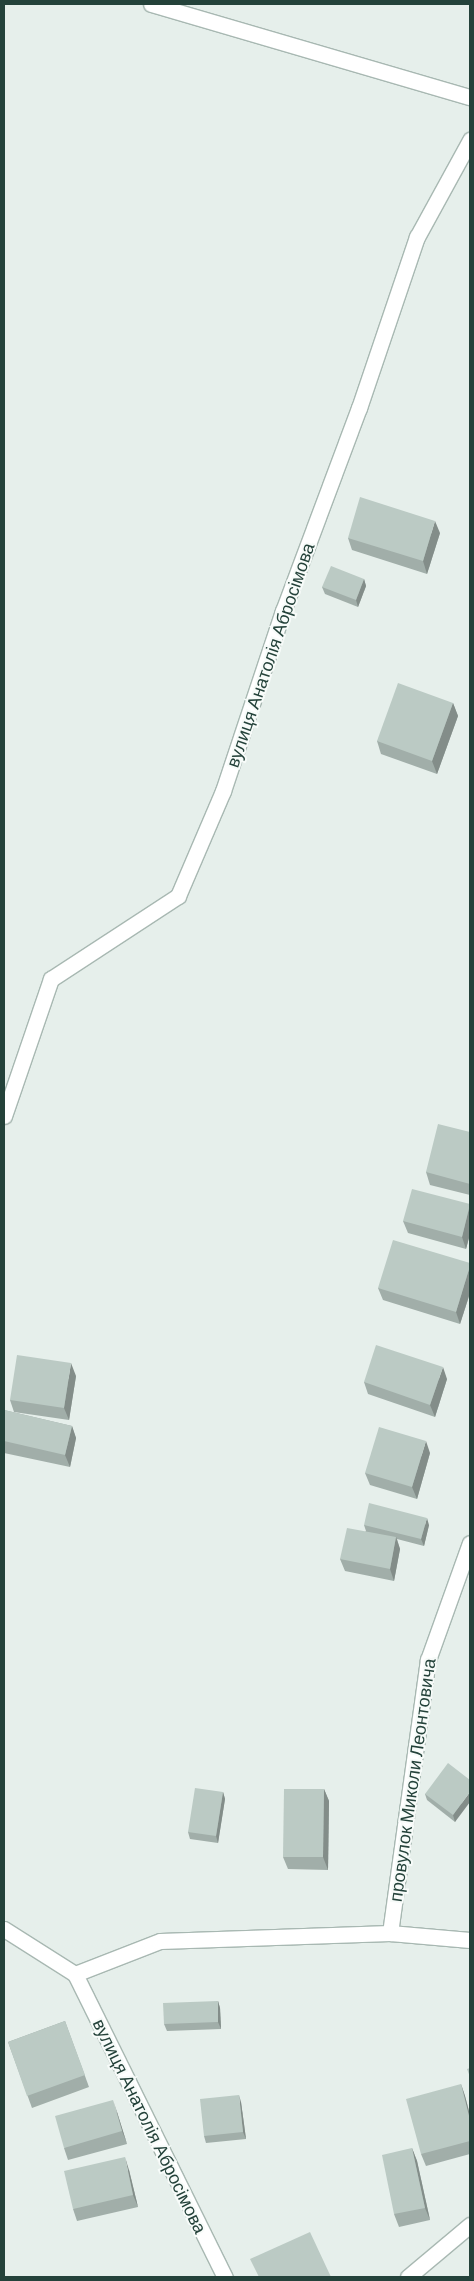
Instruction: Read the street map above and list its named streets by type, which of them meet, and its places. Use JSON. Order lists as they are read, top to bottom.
{
  "streets": {
    "street": ["вулиця Анатолія Абросімова", "провулок Миколи Леонтовича"]
  }
}
